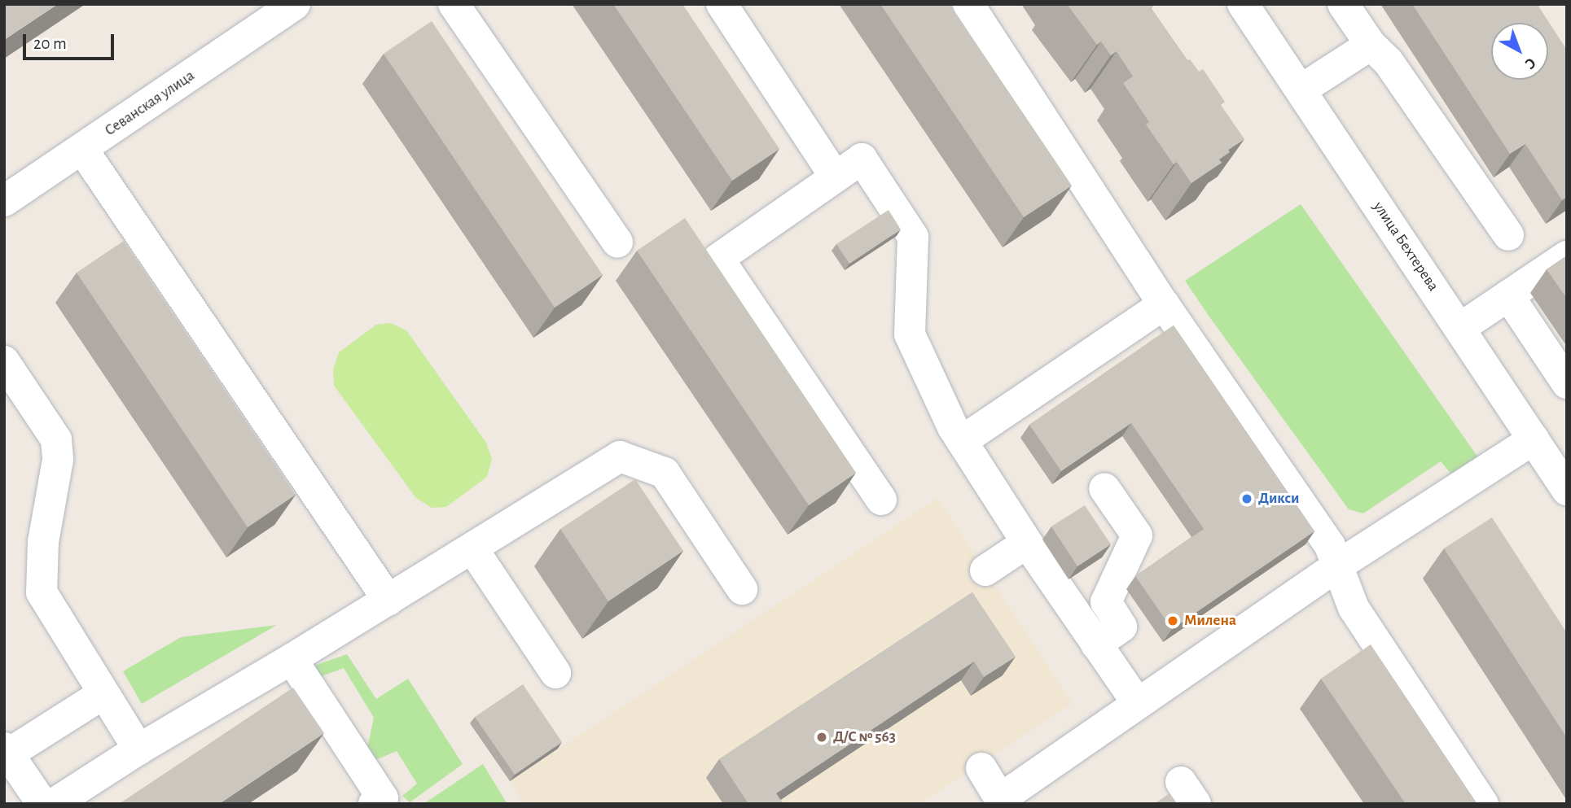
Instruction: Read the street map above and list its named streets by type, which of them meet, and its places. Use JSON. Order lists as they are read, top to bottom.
{
  "streets": {
    "street": ["Севанская улица", "улица Бехтерева"]
  },
  "places": ["Дикси", "Милена", "Д/C № 563"],
  "scale_bar": "20 m",
  "north": "bottom right"
}
